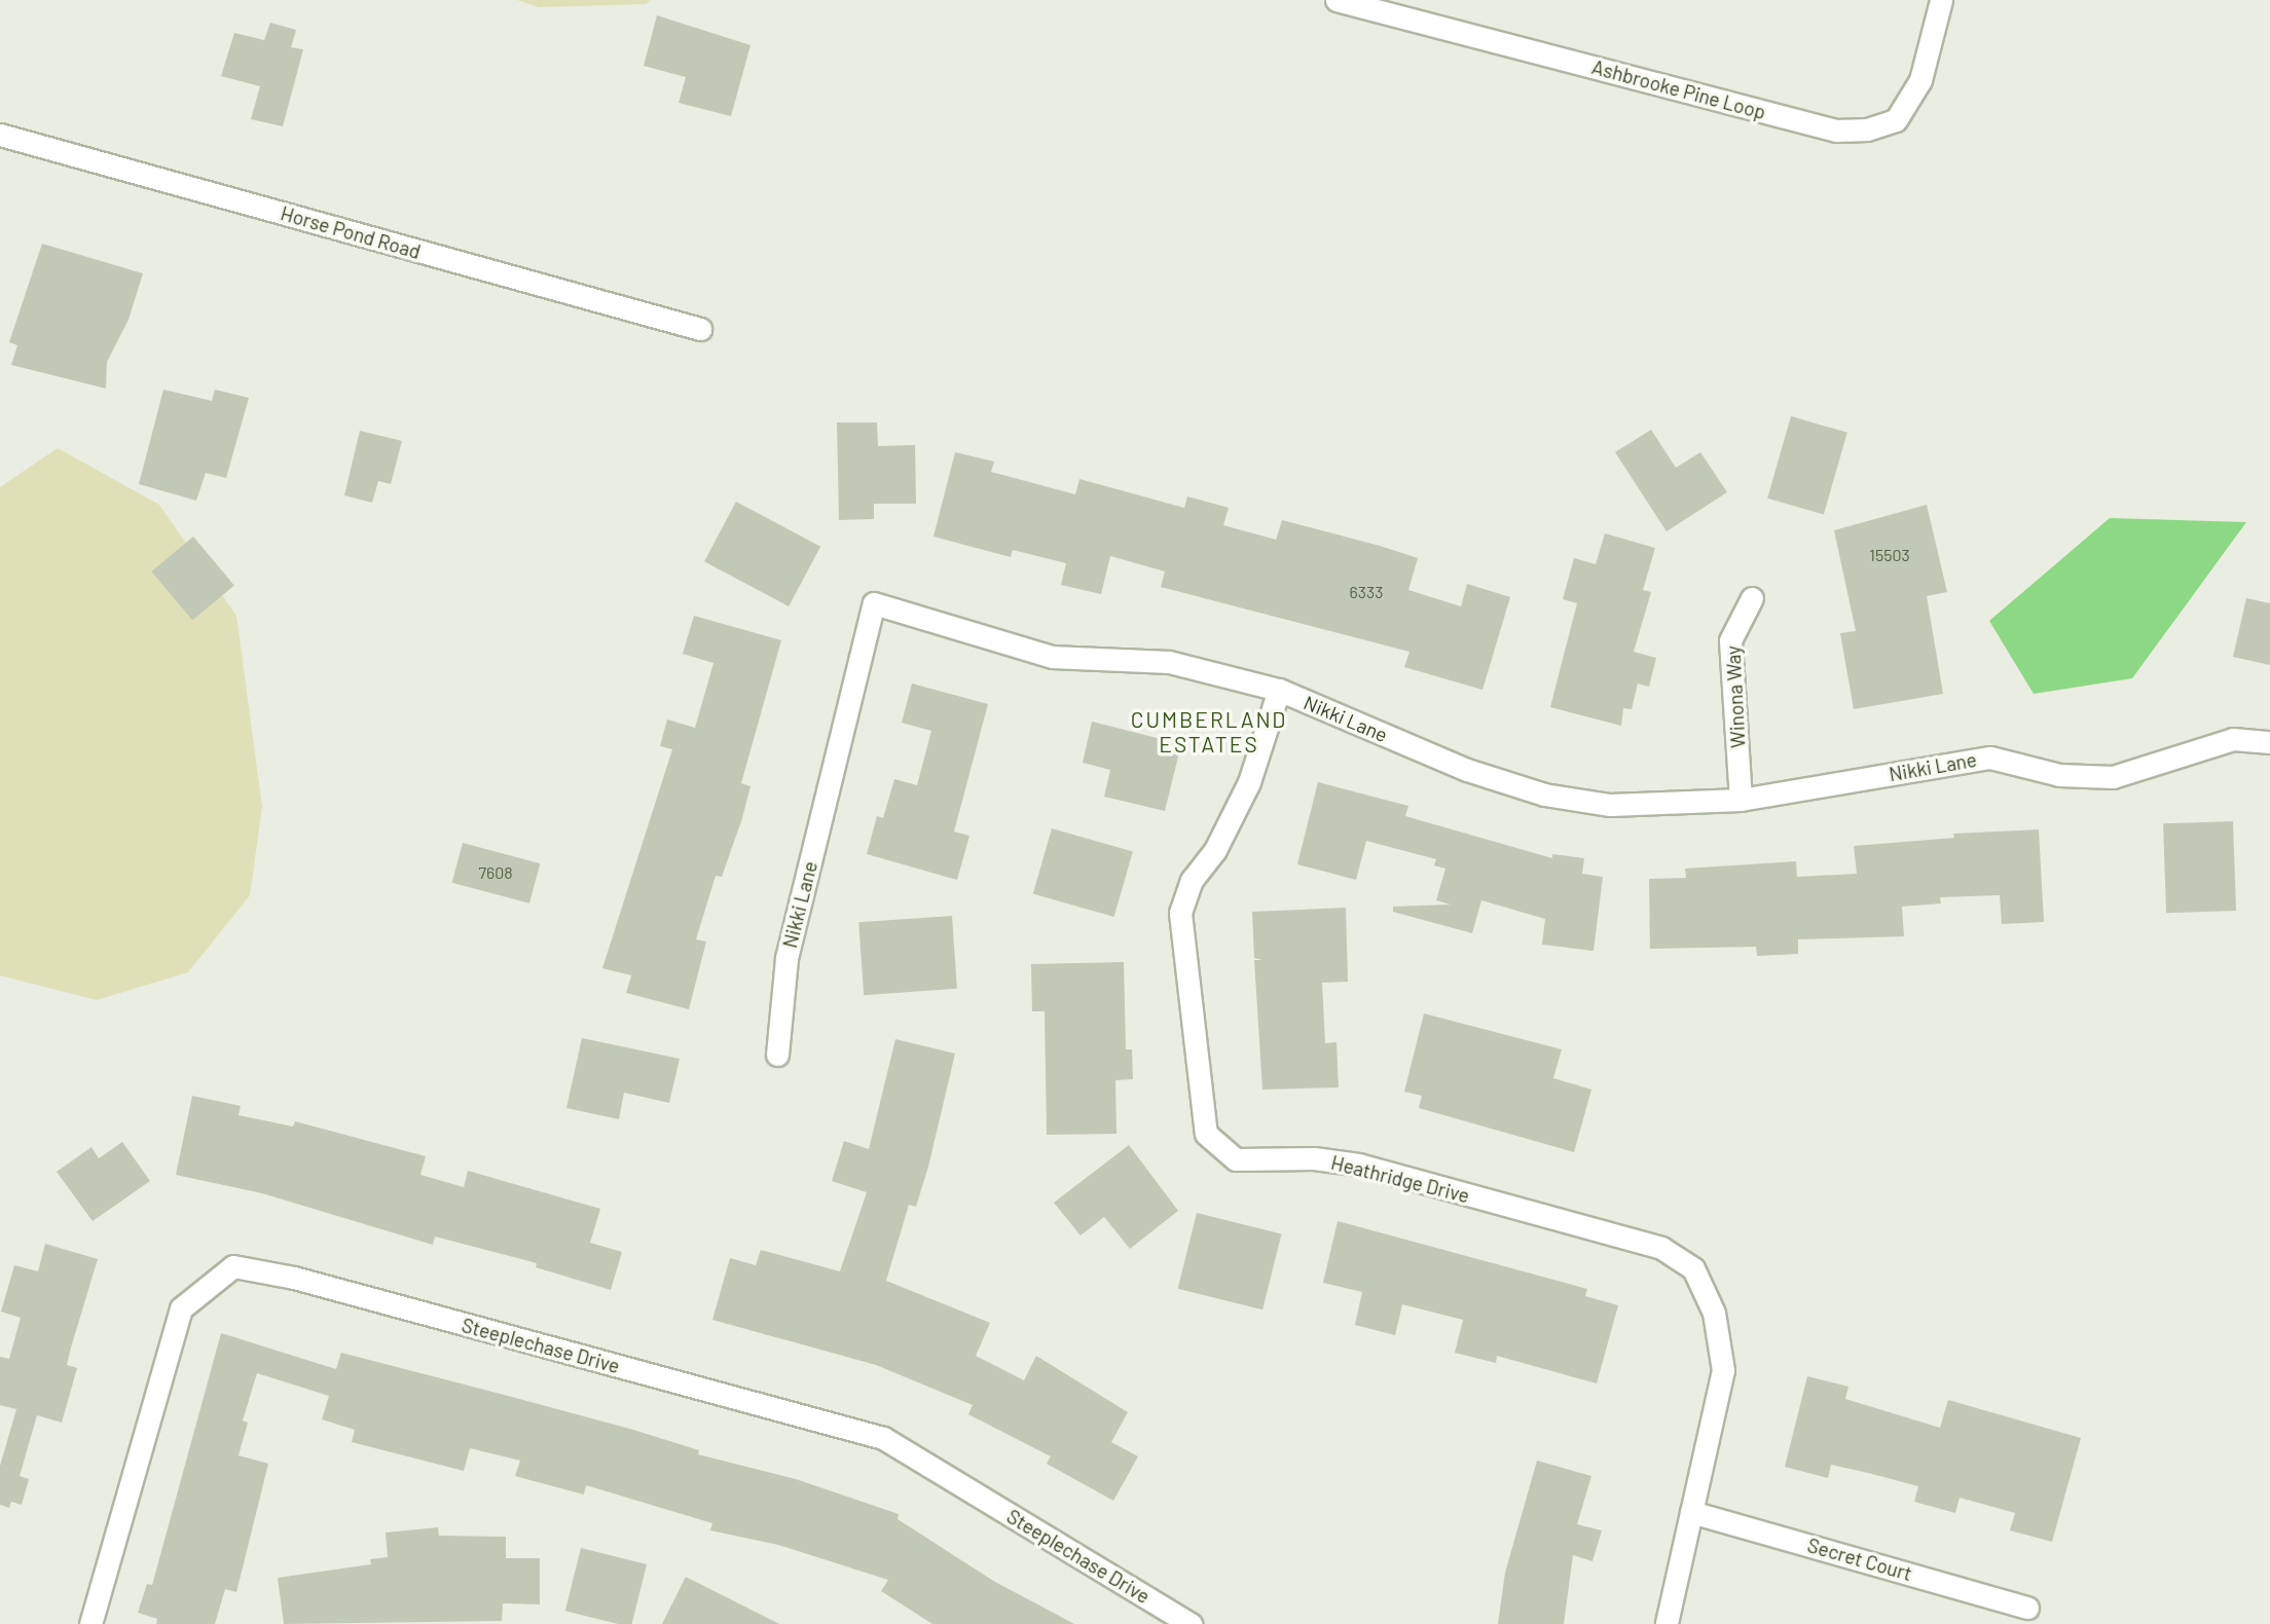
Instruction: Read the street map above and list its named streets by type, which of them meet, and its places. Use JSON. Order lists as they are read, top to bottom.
{
  "streets": {
    "street": [
      "Ashbrooke Pine Loop",
      "Horse Pond Road",
      "Winona Way",
      "Nikki Lane",
      "Heathridge Drive",
      "Steeplechase Drive",
      "Secret Court"
    ]
  },
  "crossings": [
    ["Winona Way", "Nikki Lane"],
    ["Nikki Lane", "Heathridge Drive"],
    ["Heathridge Drive", "Secret Court"]
  ],
  "districts": ["CUMBERLAND ESTATES"],
  "house_numbers": ["15503", "6333", "7608"]
}
